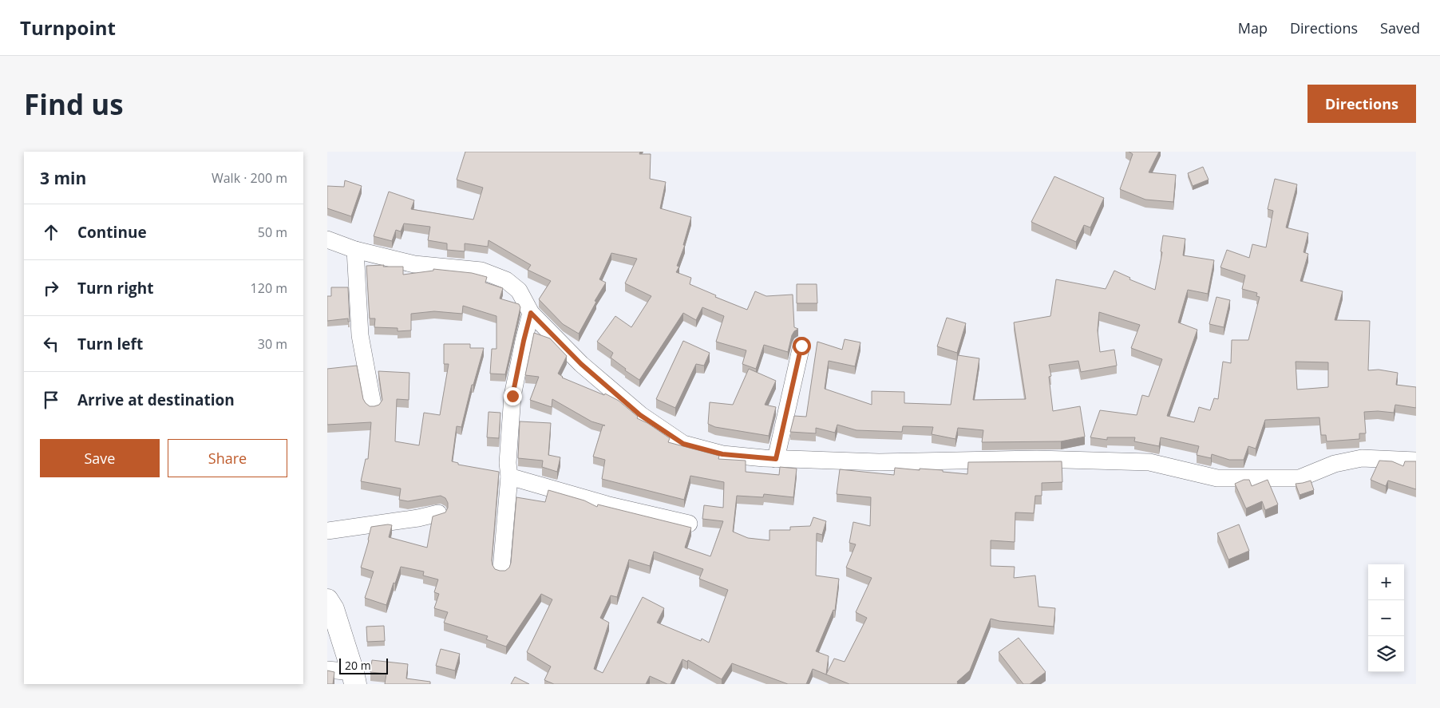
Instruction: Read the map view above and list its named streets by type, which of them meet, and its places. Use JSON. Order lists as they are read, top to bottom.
{
  "scale_bar": "20 m",
  "page": {
    "header": "Turnpoint",
    "nav": ["Map", "Directions", "Saved"],
    "buttons": [
      "Directions",
      ["Save", "Share"]
    ],
    "title": "Find us",
    "heading": ["3 min", "Walk · 200 m"],
    "list": [
      ["Continue", "50 m"],
      ["Turn right", "120 m"],
      ["Turn left", "30 m"],
      "Arrive at destination"
    ],
    "map_buttons": ["+", "−"],
    "scale": "20 m"
  }
}
